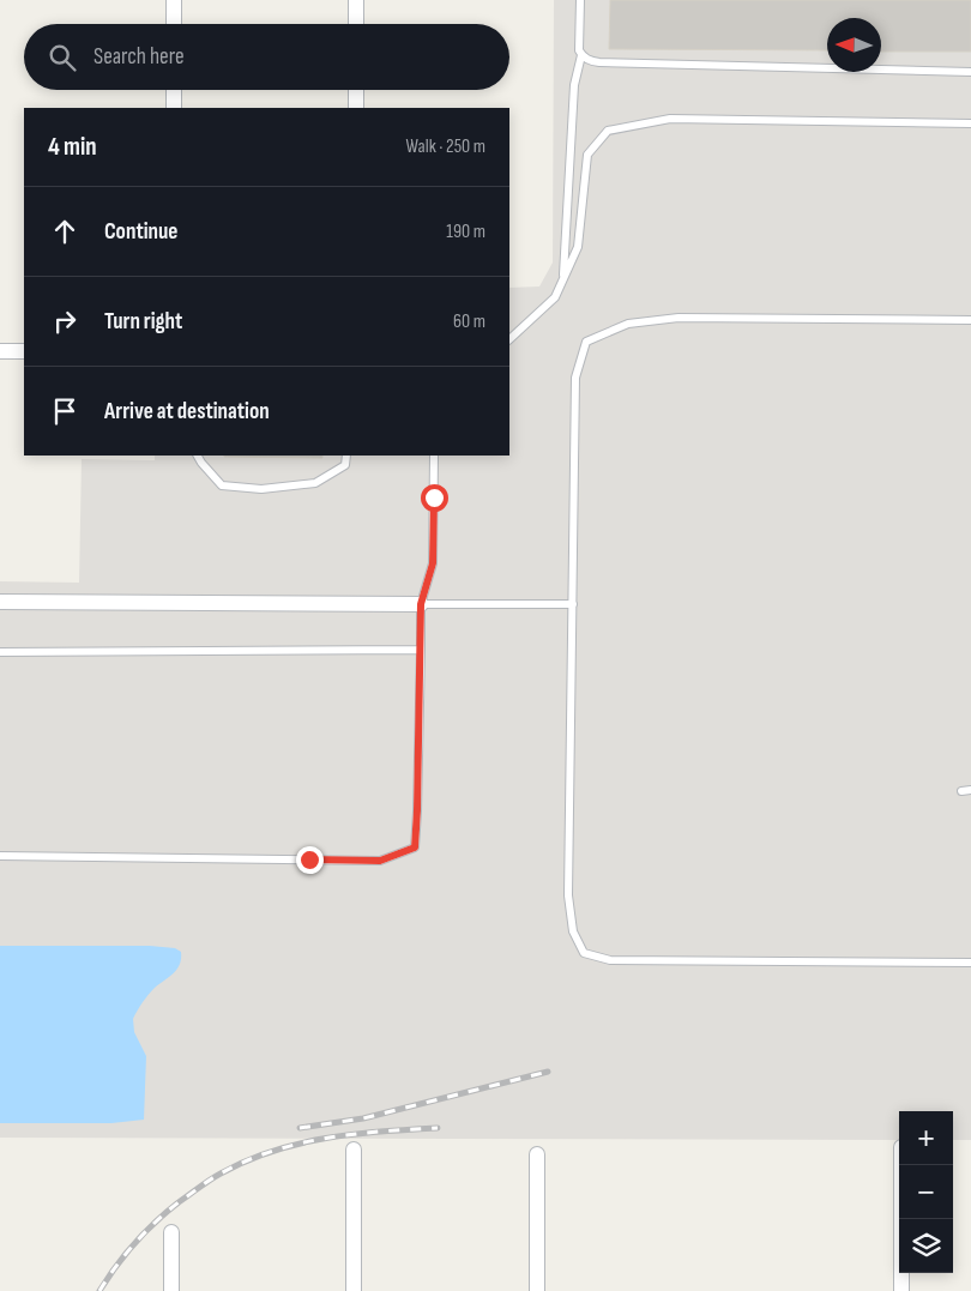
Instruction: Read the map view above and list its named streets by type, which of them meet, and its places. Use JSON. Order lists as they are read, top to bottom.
{
  "north": "left",
  "page": {
    "search": "Search here",
    "heading": ["4 min", "Walk · 250 m"],
    "list": [
      ["Continue", "190 m"],
      ["Turn right", "60 m"],
      "Arrive at destination"
    ],
    "map_buttons": ["+", "−"]
  }
}
